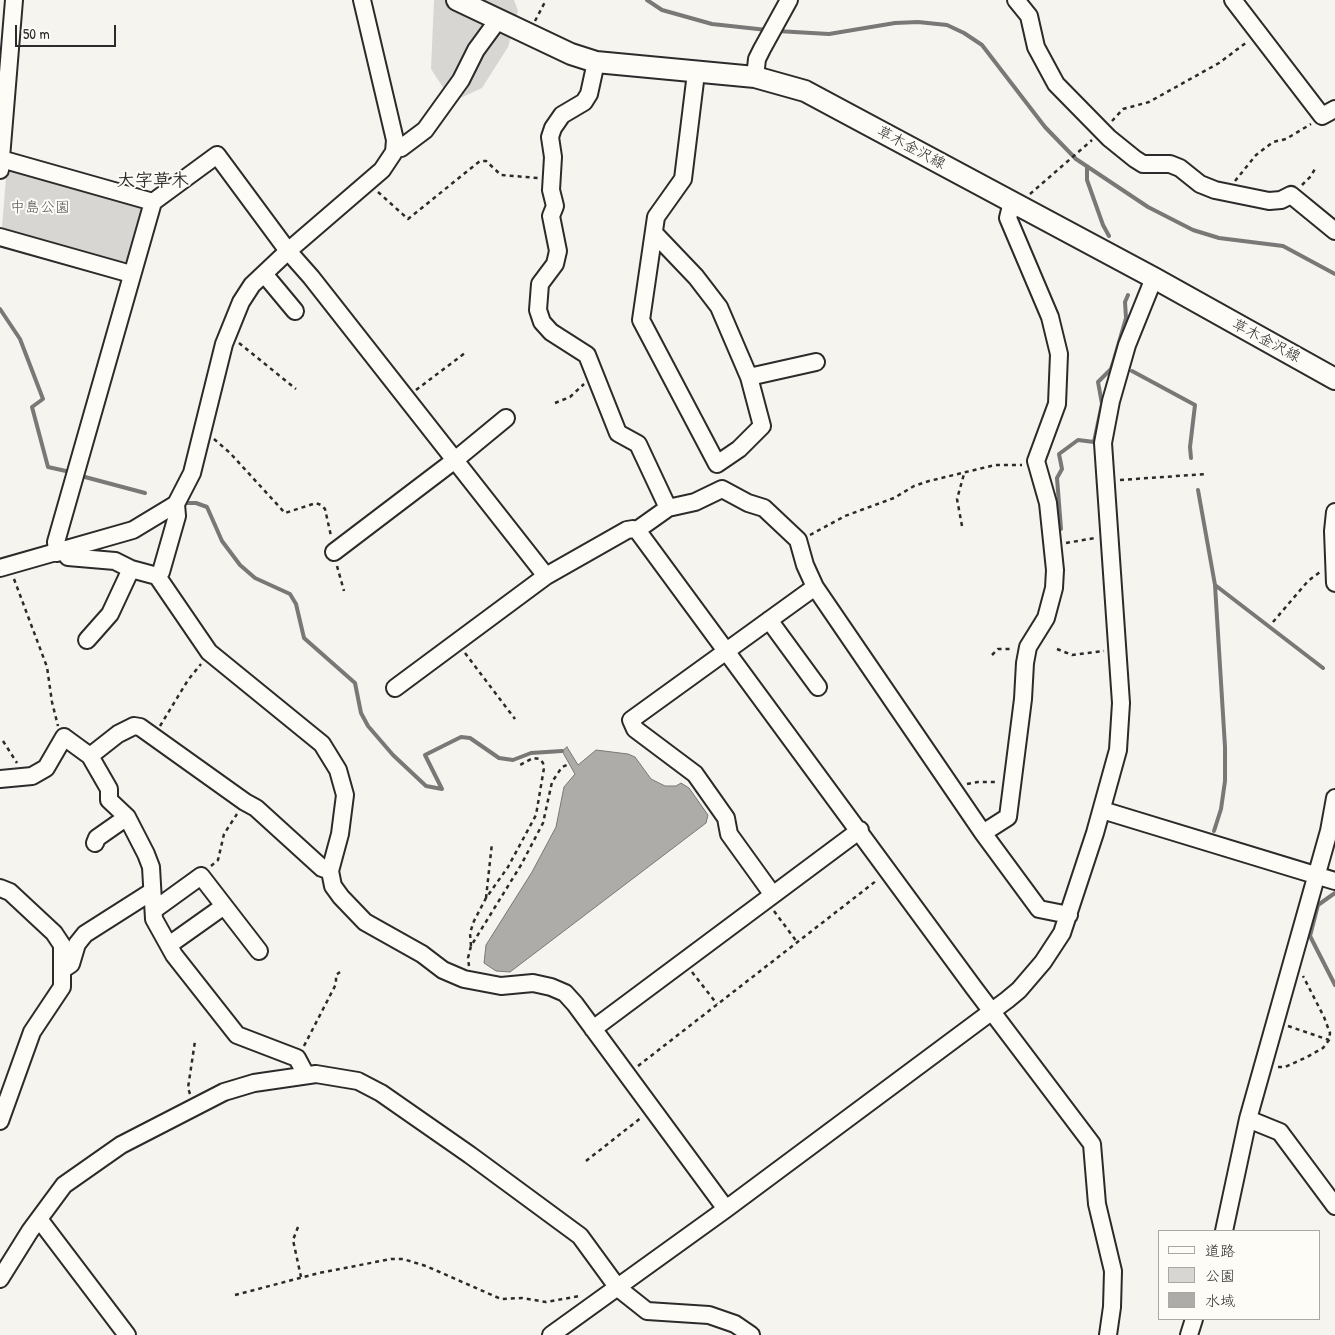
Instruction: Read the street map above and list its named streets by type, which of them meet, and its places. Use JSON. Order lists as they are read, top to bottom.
{
  "streets": {
    "main road": ["草木金沢線"]
  },
  "districts": ["大字草木"],
  "parks": ["中島公園"],
  "legend": ["道路", "公園", "水域"],
  "scale_bar": "50 m"
}
